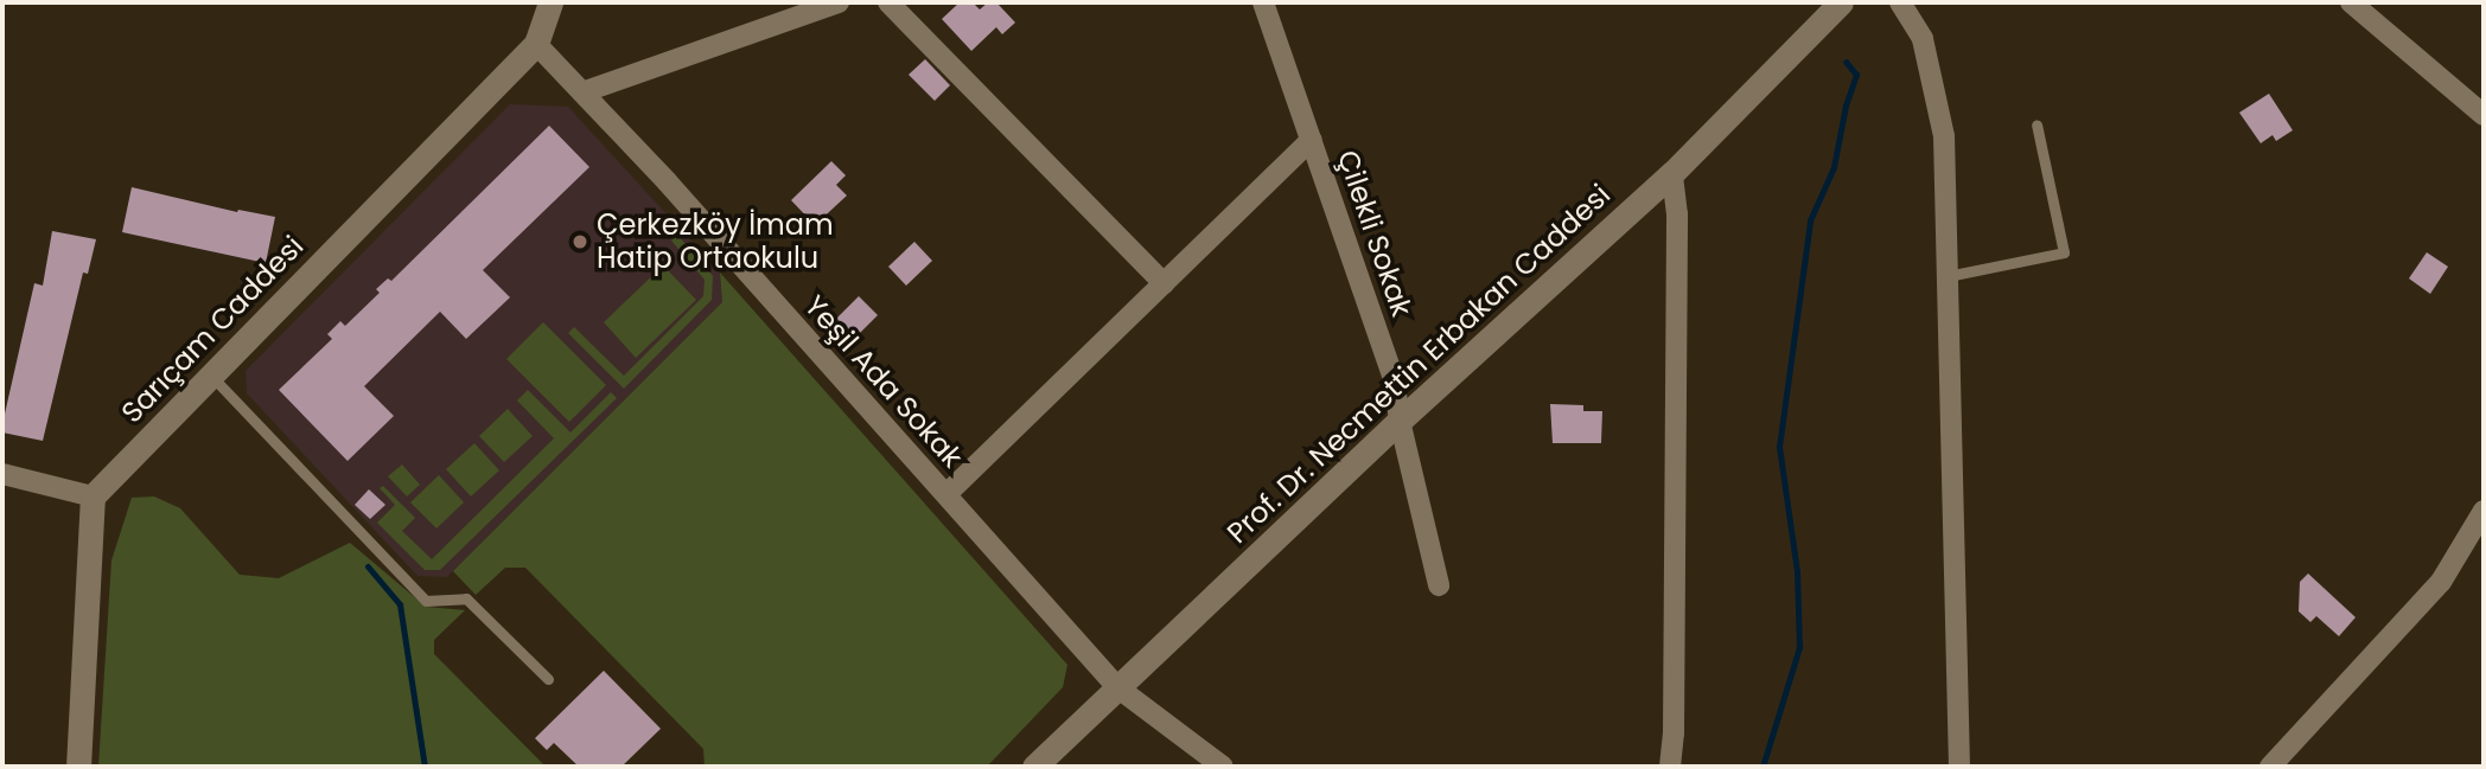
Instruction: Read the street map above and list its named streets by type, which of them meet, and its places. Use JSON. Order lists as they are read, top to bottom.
{
  "streets": {
    "street": [
      "Çilekli Sokak",
      "Sarıçam Caddesi",
      "Prof. Dr. Necmettin Erbakan Caddesi",
      "Yeşil Ada Sokak"
    ]
  },
  "crossings": [
    ["Çilekli Sokak", "Prof. Dr. Necmettin Erbakan Caddesi"],
    ["Sarıçam Caddesi", "Yeşil Ada Sokak"],
    ["Prof. Dr. Necmettin Erbakan Caddesi", "Yeşil Ada Sokak"]
  ],
  "places": ["Çerkezköy İmam Hatip Ortaokulu"]
}
